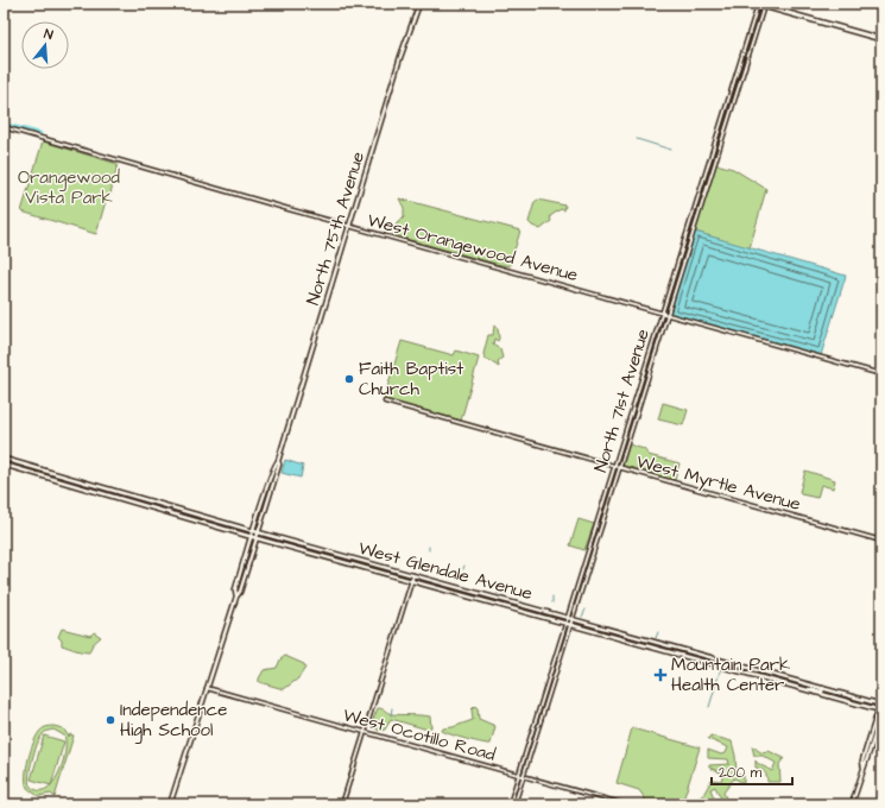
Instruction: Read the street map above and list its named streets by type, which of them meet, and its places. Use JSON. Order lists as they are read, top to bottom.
{
  "streets": {
    "main road": ["North 75th Avenue", "West Glendale Avenue"],
    "street": [
      "West Orangewood Avenue",
      "North 71st Avenue",
      "West Myrtle Avenue",
      "West Ocotillo Road"
    ]
  },
  "crossings": [
    ["North 75th Avenue", "West Orangewood Avenue"],
    ["North 75th Avenue", "West Glendale Avenue"],
    ["North 75th Avenue", "West Ocotillo Road"],
    ["West Orangewood Avenue", "North 71st Avenue"],
    ["North 71st Avenue", "West Myrtle Avenue"],
    ["North 71st Avenue", "West Glendale Avenue"],
    ["North 71st Avenue", "West Ocotillo Road"]
  ],
  "parks": ["Orangewood Vista Park"],
  "places": {
    "other": ["Faith Baptist Church", "Independence High School"],
    "health": ["Mountain Park Health Center"]
  },
  "scale_bar": "200 m",
  "north": "top"
}
